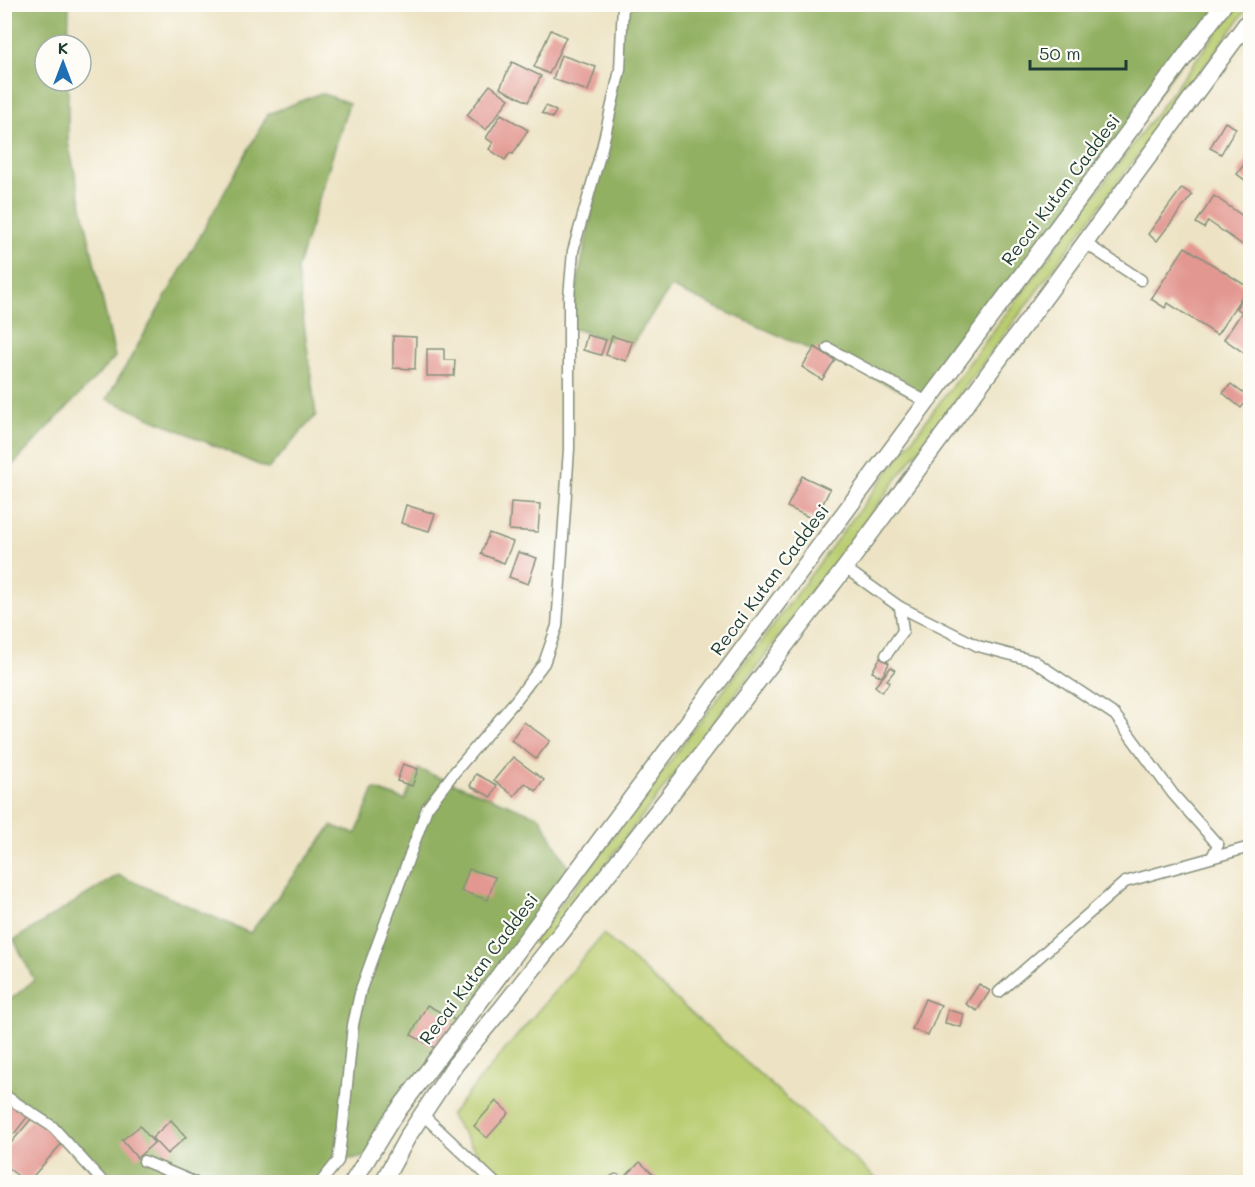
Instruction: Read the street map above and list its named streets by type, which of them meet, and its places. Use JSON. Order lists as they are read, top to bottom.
{
  "streets": {
    "main road": ["Recai Kutan Caddesi"]
  },
  "scale_bar": "50 m",
  "north": "top"
}
